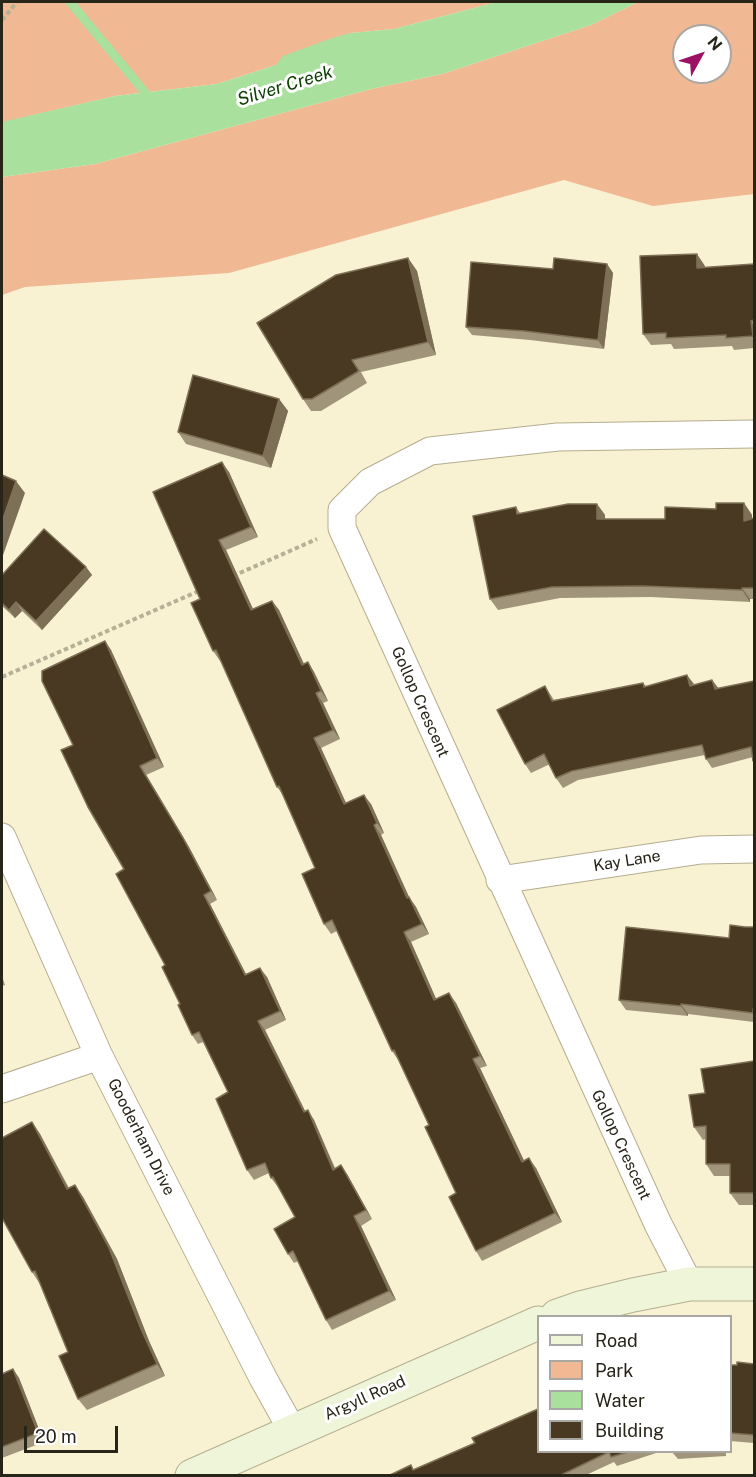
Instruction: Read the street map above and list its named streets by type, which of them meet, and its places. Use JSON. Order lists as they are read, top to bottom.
{
  "streets": {
    "street": [
      "Gollop Crescent",
      "Kay Lane",
      "Gooderham Drive",
      "Argyll Road"
    ]
  },
  "crossings": [
    ["Gollop Crescent", "Kay Lane"],
    ["Gooderham Drive", "Argyll Road"]
  ],
  "water": ["Silver Creek"],
  "legend": [
    "Road",
    "Park",
    "Water",
    "Building"
  ],
  "scale_bar": "20 m",
  "north": "top right"
}
